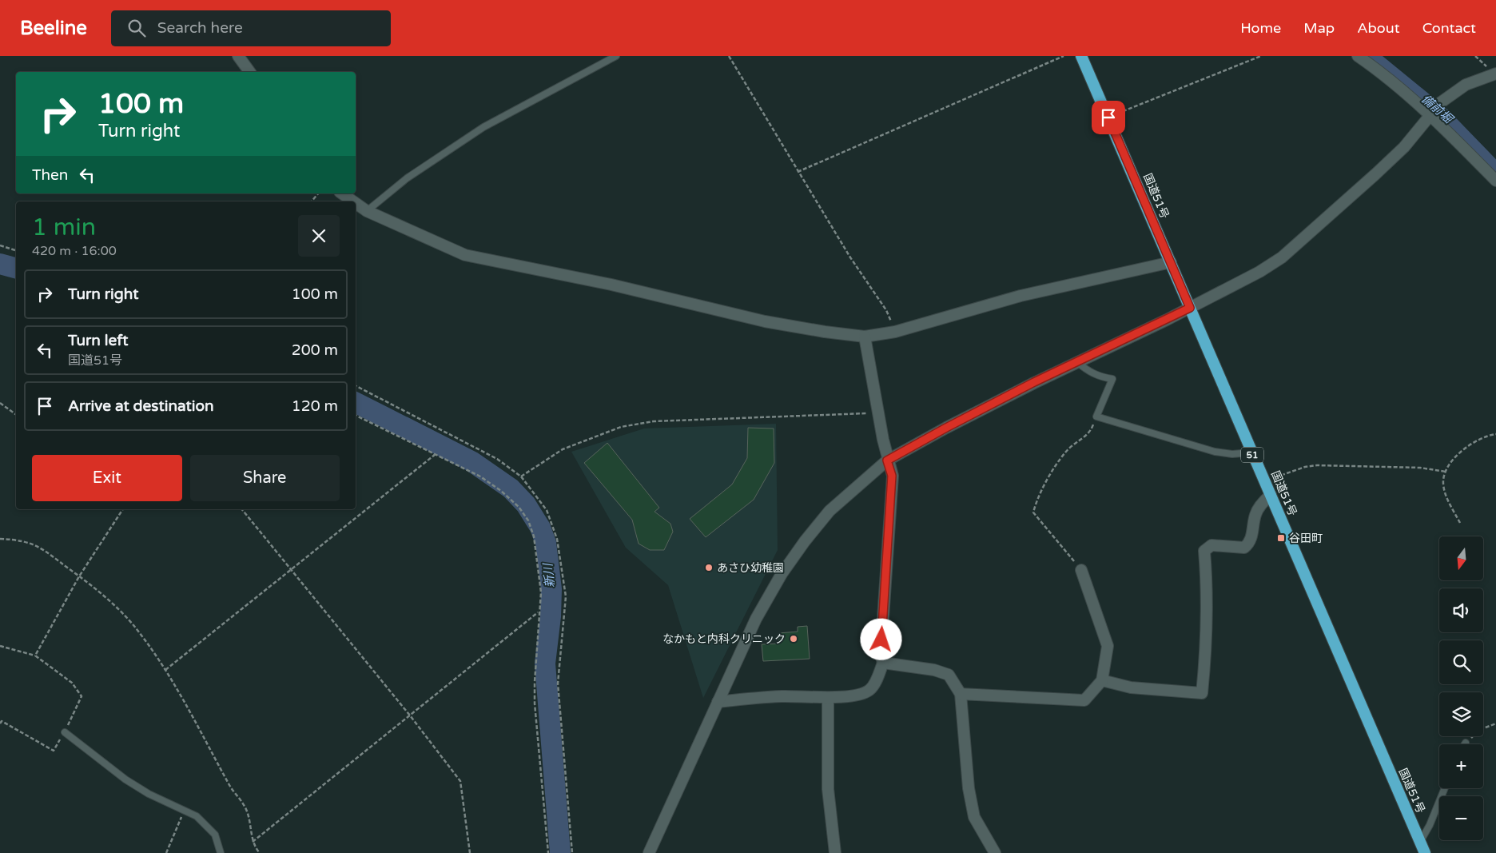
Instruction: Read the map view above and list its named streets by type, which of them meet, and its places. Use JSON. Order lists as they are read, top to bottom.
{
  "streets": {
    "highway": ["国道51号", "51"]
  },
  "water": ["備前堀", "新川"],
  "places": {
    "transit": ["谷田町"],
    "other": ["あさひ幼稚園", "なかもと内科クリニック"]
  },
  "north": "bottom",
  "page": {
    "header": "Beeline",
    "search": "Search here",
    "nav": [
      "Home",
      "Map",
      "About",
      "Contact"
    ],
    "turn": ["100 m", "Turn right"],
    "then": "Then",
    "heading": ["1 min", "420 m · 16:00"],
    "list": [
      {
        "name": "Turn right",
        "value": "100 m"
      },
      {
        "name": "Turn left",
        "note": "国道51号",
        "value": "200 m"
      },
      {
        "name": "Arrive at destination",
        "value": "120 m"
      }
    ],
    "buttons": ["Exit", "Share"],
    "map_buttons": ["+", "−"]
  }
}
